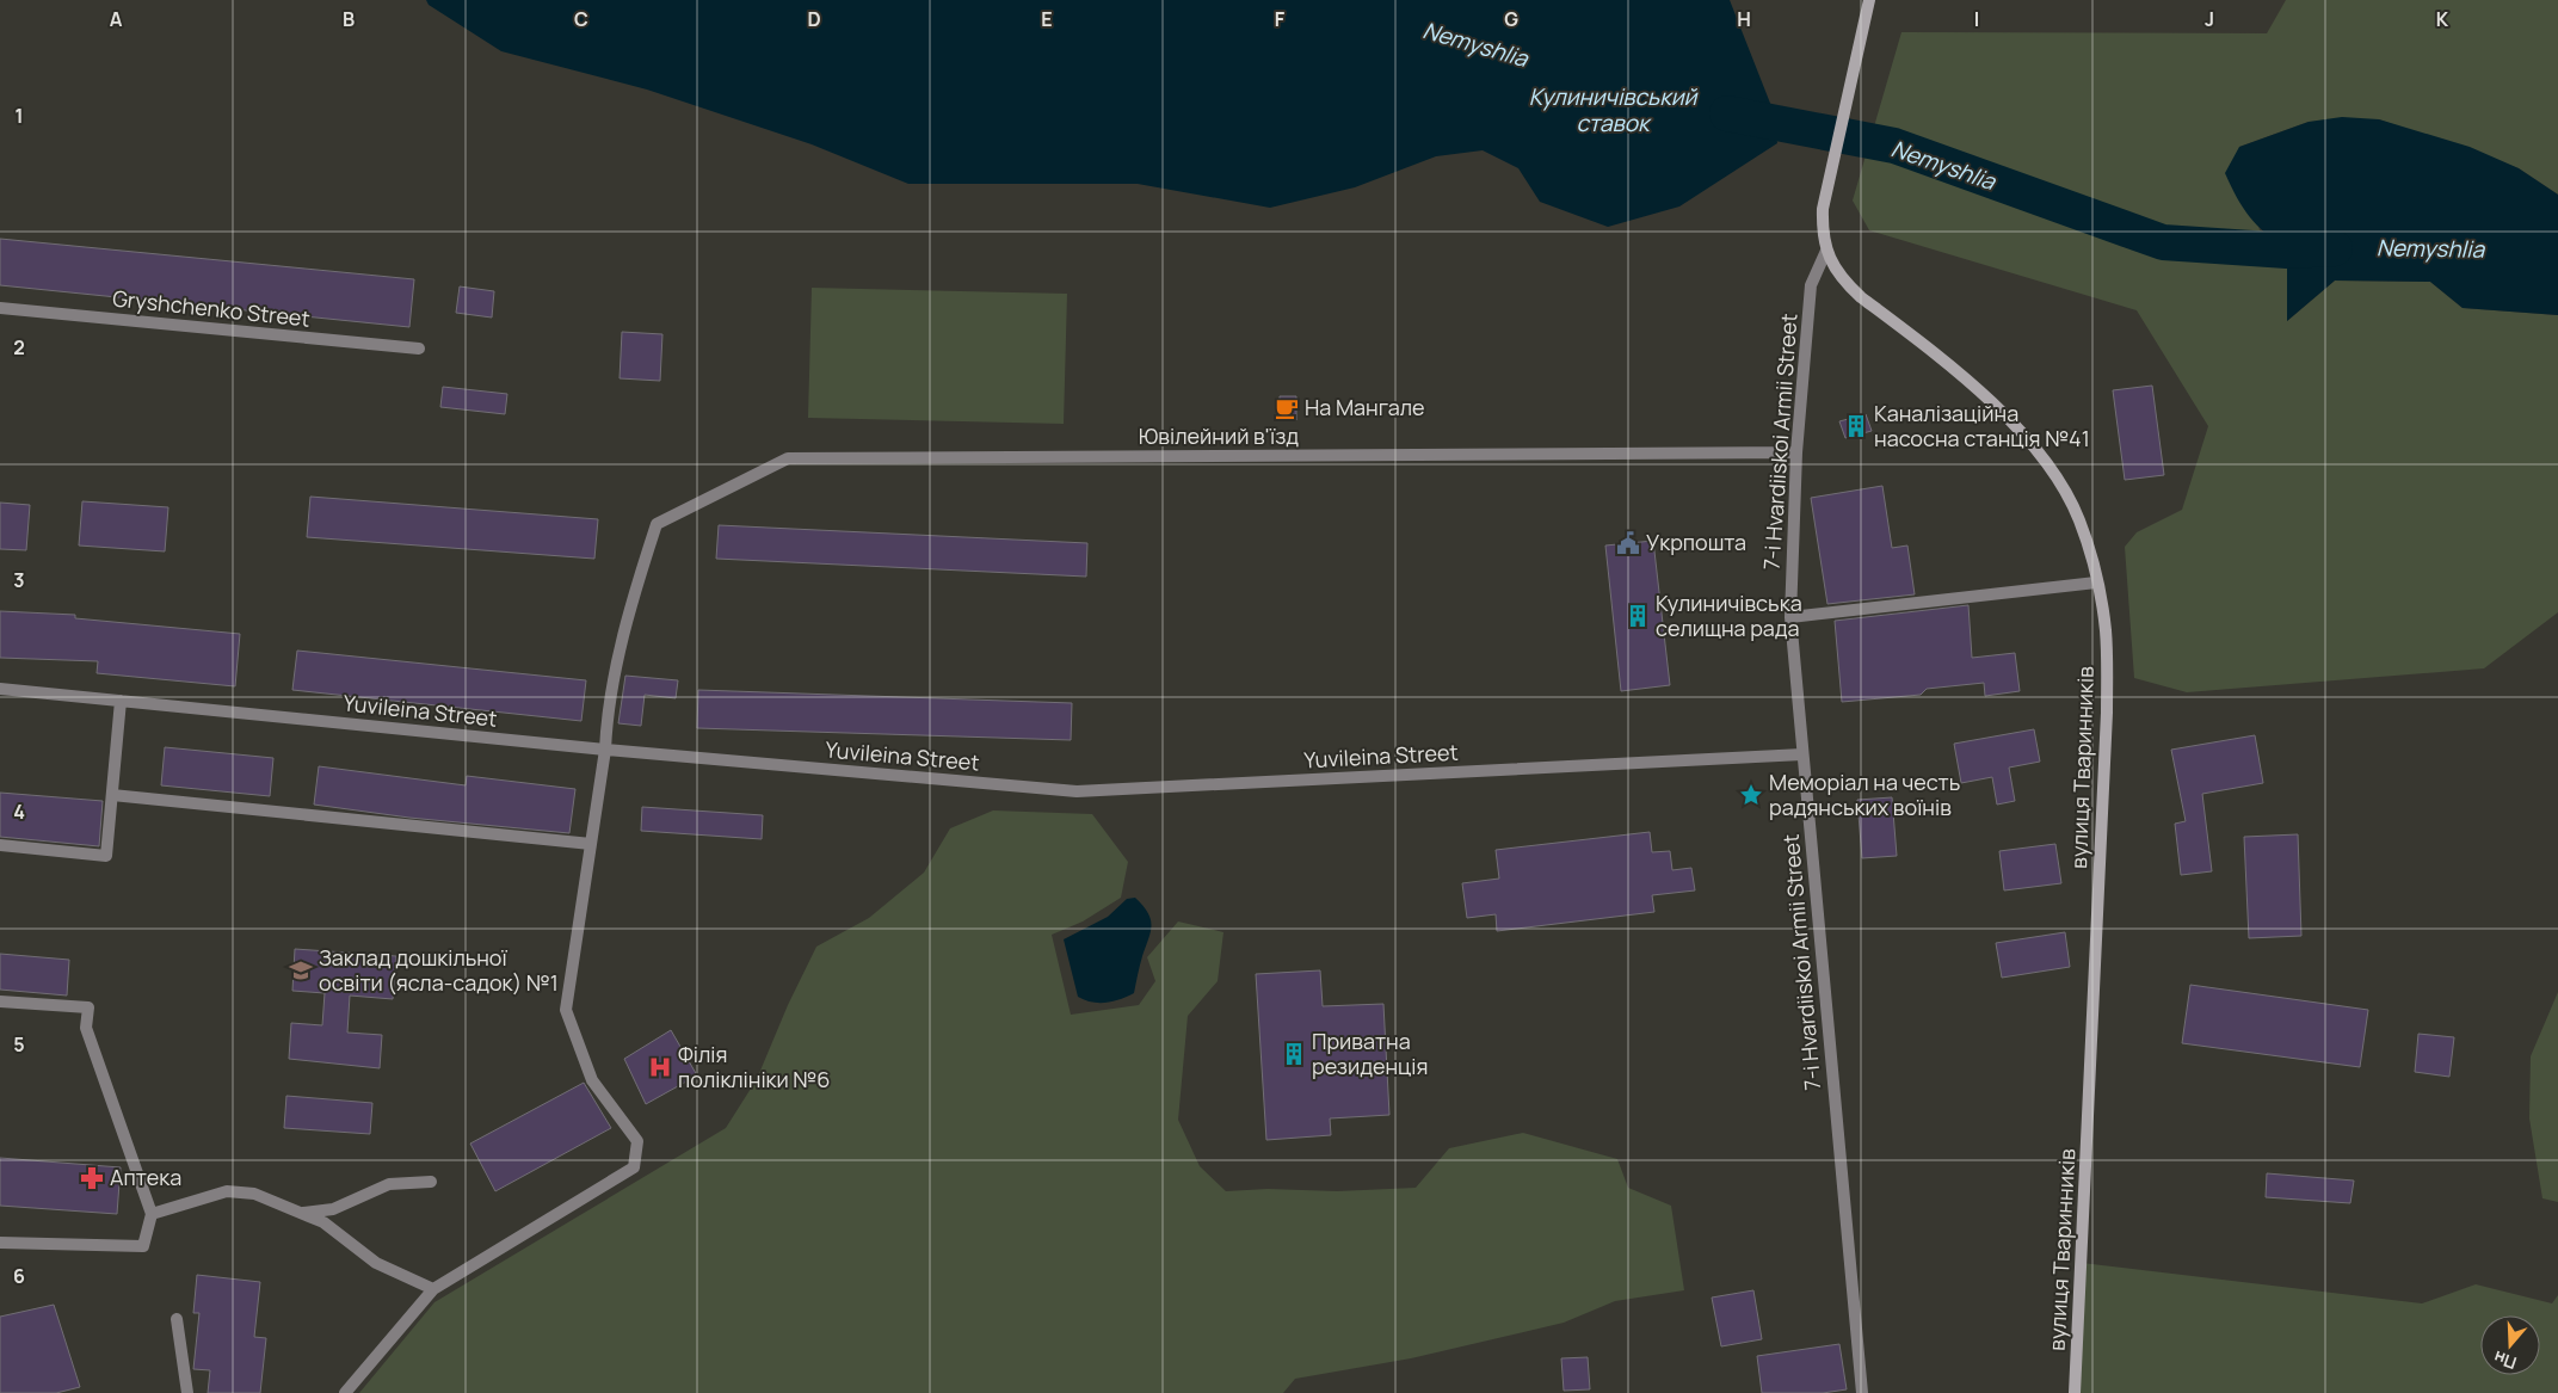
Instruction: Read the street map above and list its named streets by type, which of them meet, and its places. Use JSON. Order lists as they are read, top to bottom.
{
  "streets": {
    "main road": ["вулиця Тваринників"],
    "street": [
      "Gryshchenko Street",
      "Ювілейний в'їзд",
      "7-i Hvardiiskoi Armii Street",
      "Yuvileina Street"
    ]
  },
  "crossings": [
    ["Ювілейний в'їзд", "7-i Hvardiiskoi Armii Street"],
    ["Ювілейний в'їзд", "Yuvileina Street"],
    ["7-i Hvardiiskoi Armii Street", "Yuvileina Street"],
    ["7-i Hvardiiskoi Armii Street", "вулиця Тваринників"]
  ],
  "water": ["Nemyshlia", "Кулиничівський ставок"],
  "places": {
    "cafe": ["На Мангале"],
    "building": ["Каналізаційна насосна станція №41", "Кулиничівська селищна рада", "Приватна резиденція"],
    "public building": ["Укрпошта"],
    "place": ["Меморіал на честь радянських воїнів"],
    "school or university": ["Заклад дошкільної освіти (ясла-садок) №1"],
    "hospital": ["Філія поліклініки №6"],
    "pharmacy": ["Аптека"]
  },
  "north": "bottom",
  "grid": {
    "columns": [
      "A",
      "B",
      "C",
      "D",
      "E",
      "F",
      "G",
      "H",
      "I",
      "J",
      "K"
    ],
    "rows": [
      "1",
      "2",
      "3",
      "4",
      "5",
      "6"
    ]
  }
}
